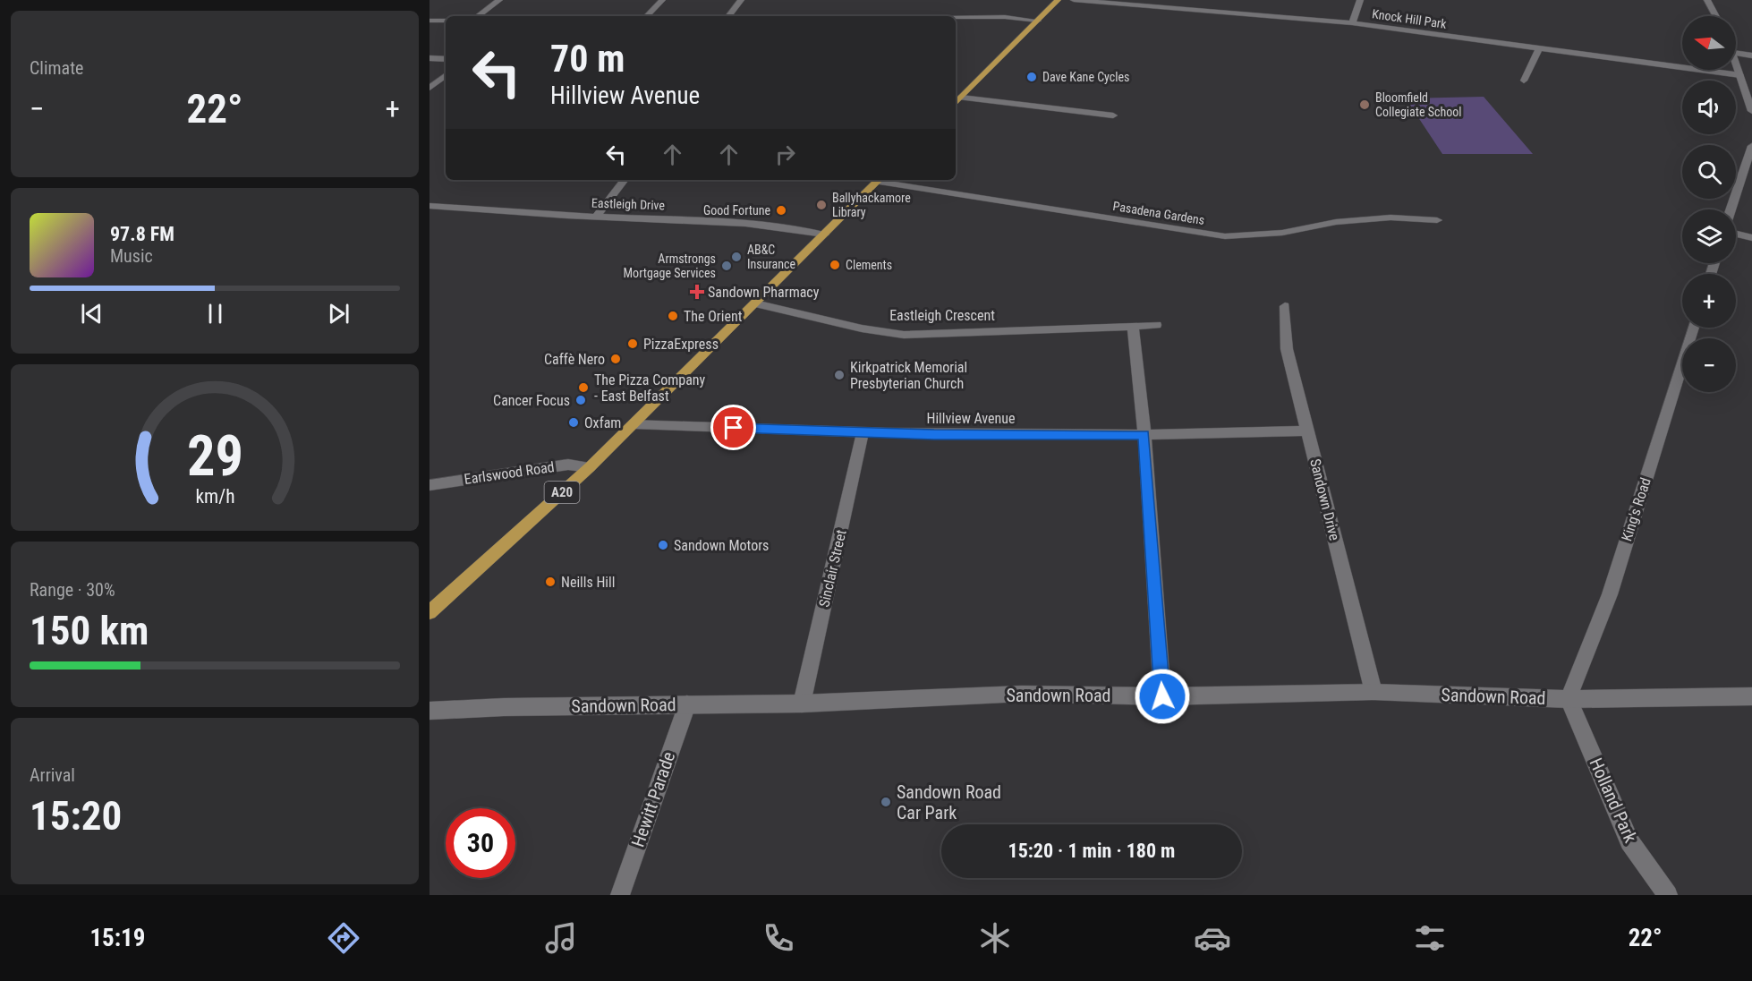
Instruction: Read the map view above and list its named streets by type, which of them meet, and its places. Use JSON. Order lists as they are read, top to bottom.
{
  "streets": {
    "main road": ["A20"],
    "street": [
      "Knock Hill Park",
      "Eastleigh Drive",
      "Pasadena Gardens",
      "Eastleigh Crescent",
      "Hillview Avenue",
      "Earlswood Road",
      "Sandown Drive",
      "King's Road",
      "Sinclair Street",
      "Sandown Road",
      "Hewitt Parade",
      "Holland Park"
    ]
  },
  "crossings": [
    ["Eastleigh Drive", "A20"],
    ["Eastleigh Crescent", "A20"],
    ["Hillview Avenue", "A20"],
    ["Hillview Avenue", "Sandown Drive"],
    ["Hillview Avenue", "Sinclair Street"],
    ["Earlswood Road", "A20"],
    ["Sandown Drive", "Sandown Road"],
    ["King's Road", "Sandown Road"],
    ["King's Road", "Holland Park"],
    ["Sinclair Street", "Sandown Road"],
    ["Sandown Road", "Hewitt Parade"],
    ["Sandown Road", "Holland Park"]
  ],
  "places": {
    "other": [
      "Dave Kane Cycles",
      "Bloomfield Collegiate School",
      "Ballyhackamore Library",
      "Good Fortune",
      "AB&C Insurance",
      "Clements",
      "Armstrongs Mortgage Services",
      "The Orient",
      "PizzaExpress",
      "Caffè Nero",
      "Kirkpatrick Memorial Presbyterian Church",
      "The Pizza Company - East Belfast",
      "Cancer Focus",
      "Oxfam",
      "Sandown Motors",
      "Neills Hill",
      "Sandown Road Car Park"
    ],
    "health": ["Sandown Pharmacy"]
  },
  "north": "left",
  "page": {
    "tile": [
      "Climate",
      ["Range · 30%", "150 km"],
      ["Arrival", "15:20"]
    ],
    "map_buttons": ["+", "−"],
    "turn": ["70 m", "Hillview Avenue"],
    "heat": ["−", "22°", "+"],
    "song": ["97.8 FM", "Music"],
    "limit": "30",
    "trip": "15:20 · 1 min · 180 m",
    "tabs": ["15:19", "22°"],
    "gauge": ["29", "km/h"]
  }
}
